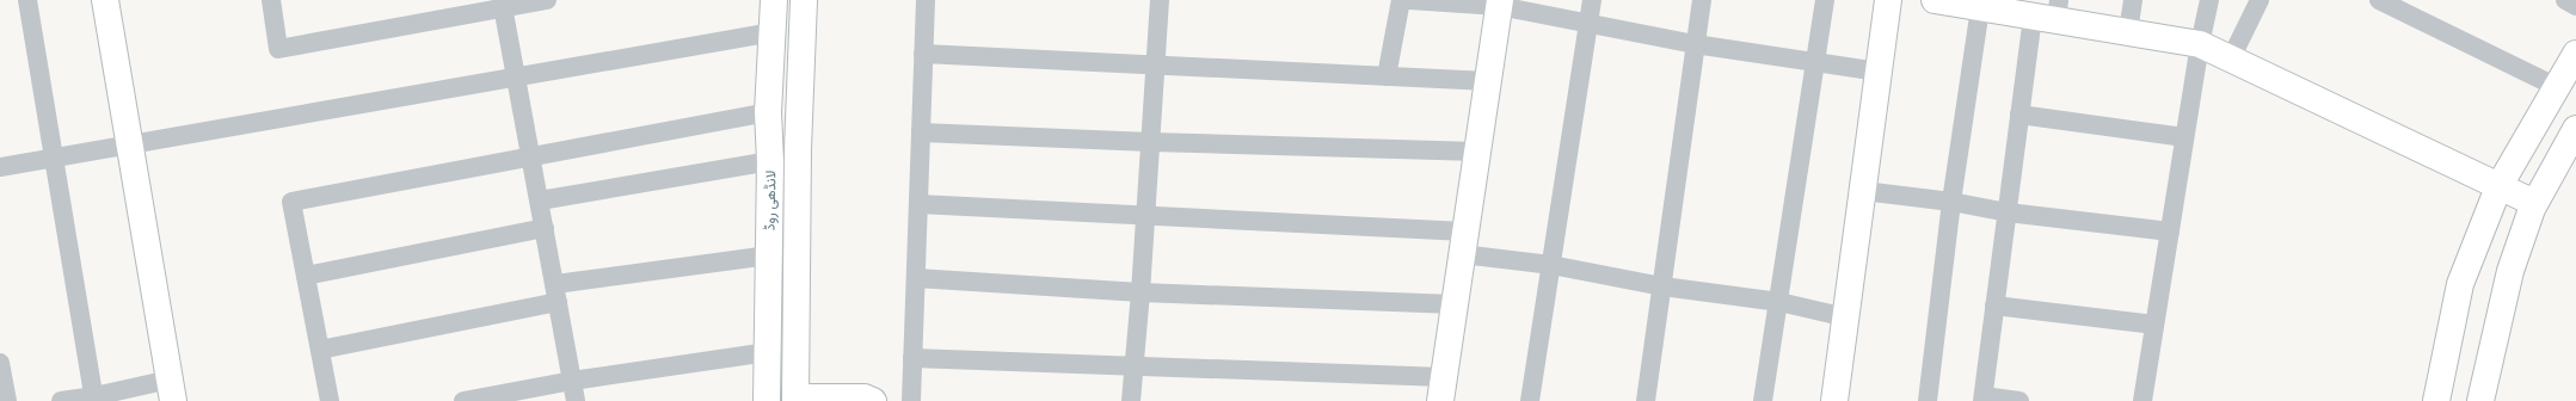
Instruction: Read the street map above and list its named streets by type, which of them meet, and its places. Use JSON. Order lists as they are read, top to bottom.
{
  "streets": {
    "street": ["لانڈھی روڈ"]
  }
}
